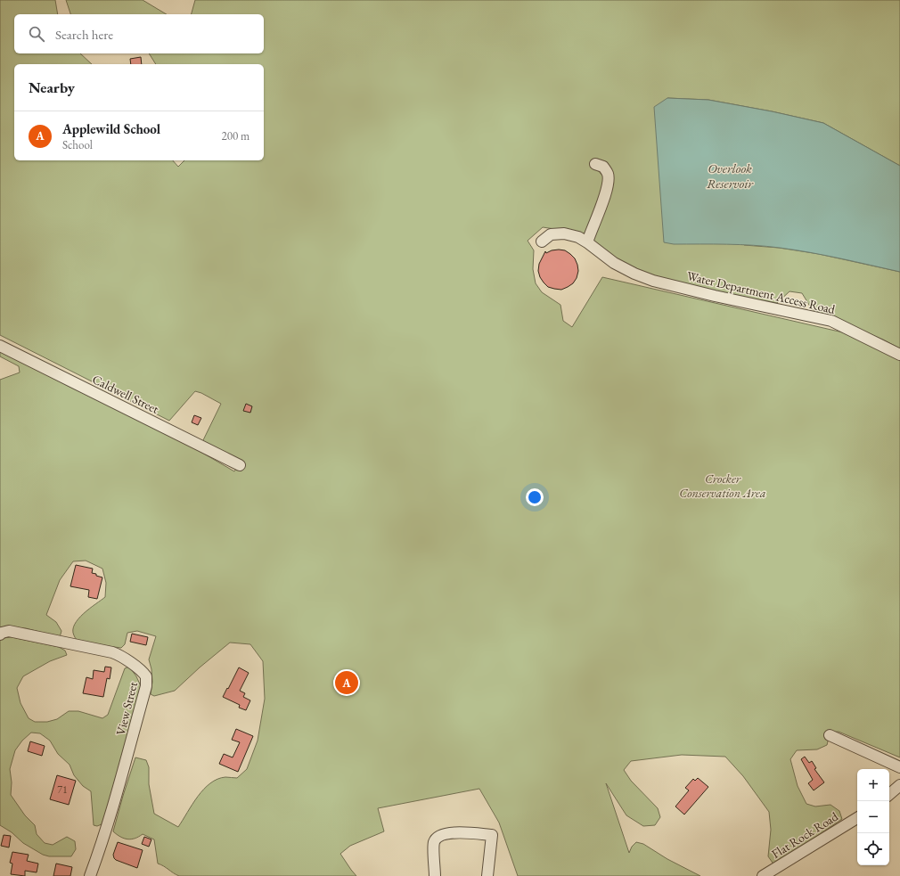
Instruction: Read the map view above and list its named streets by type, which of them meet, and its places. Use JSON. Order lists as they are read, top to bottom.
{
  "streets": {
    "street": [
      "Water Department Access Road",
      "Caldwell Street",
      "View Street",
      "Flat Rock Road"
    ]
  },
  "water": ["Overlook Reservoir"],
  "parks": ["Crocker Conservation Area"],
  "house_numbers": ["71"],
  "page": {
    "search": "Search here",
    "heading": "Nearby",
    "list": [
      {
        "mark": "A",
        "name": "Applewild School",
        "note": "School",
        "value": "200 m"
      }
    ],
    "pins": "A",
    "map_buttons": ["+", "−"]
  }
}
